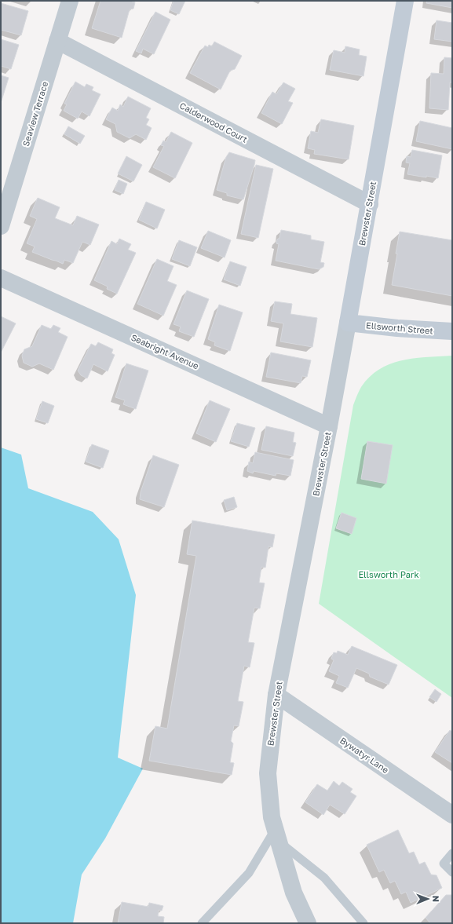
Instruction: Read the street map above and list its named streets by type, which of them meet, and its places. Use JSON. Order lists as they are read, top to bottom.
{
  "streets": {
    "street": [
      "Seaview Terrace",
      "Calderwood Court",
      "Brewster Street",
      "Ellsworth Street",
      "Seabright Avenue",
      "Bywatyr Lane"
    ]
  },
  "crossings": [
    ["Seaview Terrace", "Calderwood Court"],
    ["Calderwood Court", "Brewster Street"],
    ["Brewster Street", "Ellsworth Street"],
    ["Brewster Street", "Seabright Avenue"],
    ["Brewster Street", "Bywatyr Lane"]
  ],
  "parks": ["Ellsworth Park"],
  "north": "right"
}
